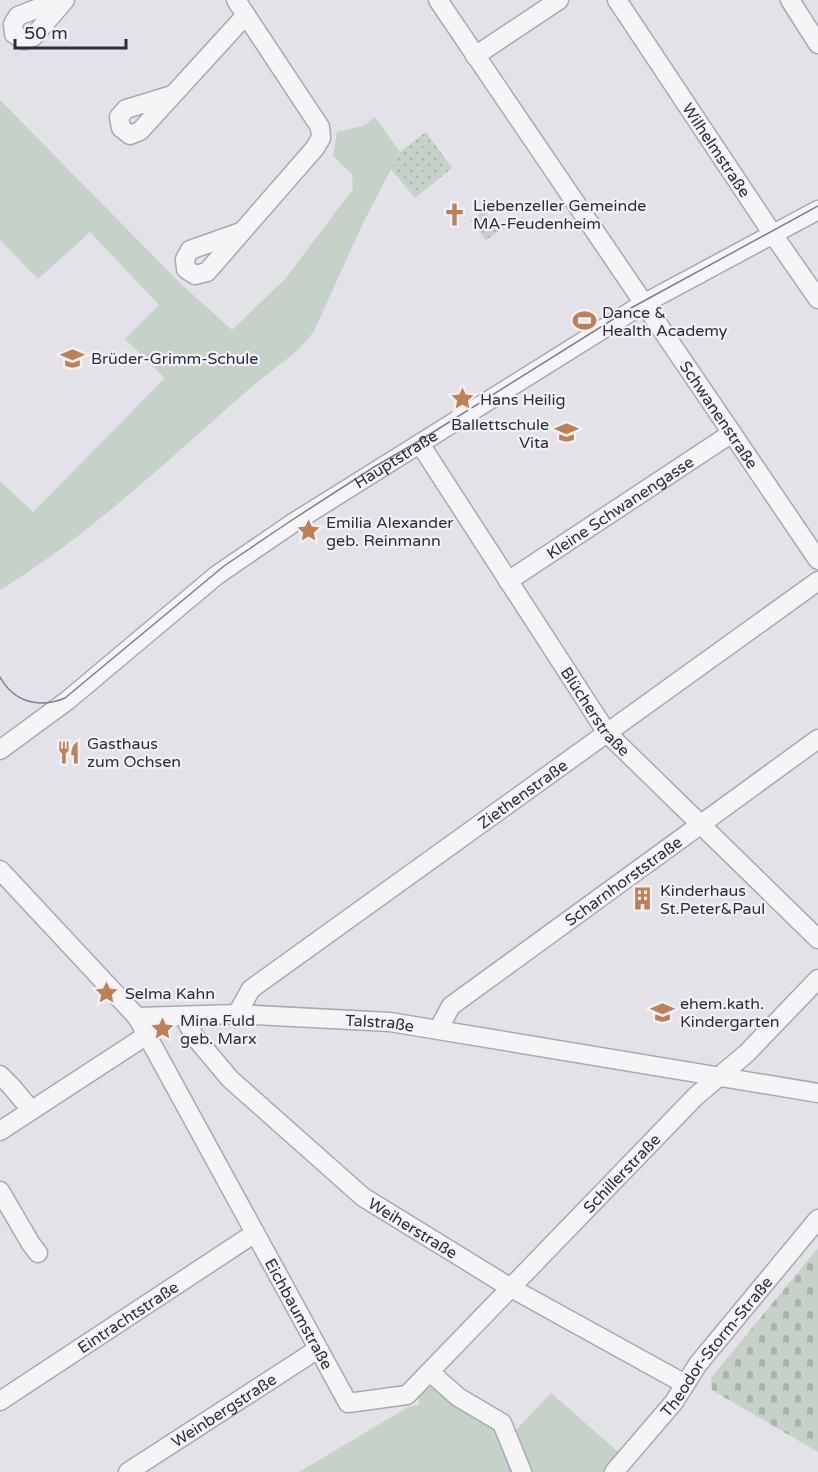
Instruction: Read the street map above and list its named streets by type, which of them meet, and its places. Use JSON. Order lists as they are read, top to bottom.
{
  "streets": {
    "street": [
      "Wilhelmstraße",
      "Schwanenstraße",
      "Hauptstraße",
      "Kleine Schwanengasse",
      "Blücherstraße",
      "Ziethenstraße",
      "Scharnhorststraße",
      "Talstraße",
      "Schillerstraße",
      "Weiherstraße",
      "Eichbaumstraße",
      "Eintrachtstraße",
      "Theodor-Storm-Straße",
      "Weinbergstraße"
    ]
  },
  "crossings": [
    ["Wilhelmstraße", "Hauptstraße"],
    ["Schwanenstraße", "Hauptstraße"],
    ["Schwanenstraße", "Kleine Schwanengasse"],
    ["Hauptstraße", "Blücherstraße"],
    ["Kleine Schwanengasse", "Blücherstraße"],
    ["Blücherstraße", "Ziethenstraße"],
    ["Blücherstraße", "Scharnhorststraße"],
    ["Ziethenstraße", "Talstraße"],
    ["Scharnhorststraße", "Talstraße"],
    ["Talstraße", "Schillerstraße"],
    ["Talstraße", "Weiherstraße"],
    ["Talstraße", "Eichbaumstraße"],
    ["Schillerstraße", "Weiherstraße"],
    ["Schillerstraße", "Eichbaumstraße"],
    ["Weiherstraße", "Theodor-Storm-Straße"],
    ["Eichbaumstraße", "Eintrachtstraße"],
    ["Eichbaumstraße", "Weinbergstraße"]
  ],
  "places": {
    "church": ["Liebenzeller Gemeinde MA-Feudenheim"],
    "sports": ["Dance & Health Academy"],
    "school or university": ["Brüder-Grimm-Schule", "Ballettschule Vita", "ehem.kath. Kindergarten"],
    "place": [
      "Hans Heilig",
      "Emilia Alexander geb. Reinmann",
      "Selma Kahn",
      "Mina Fuld geb. Marx"
    ],
    "restaurant": ["Gasthaus zum Ochsen"],
    "building": ["Kinderhaus St.Peter&Paul"]
  },
  "scale_bar": "50 m"
}
